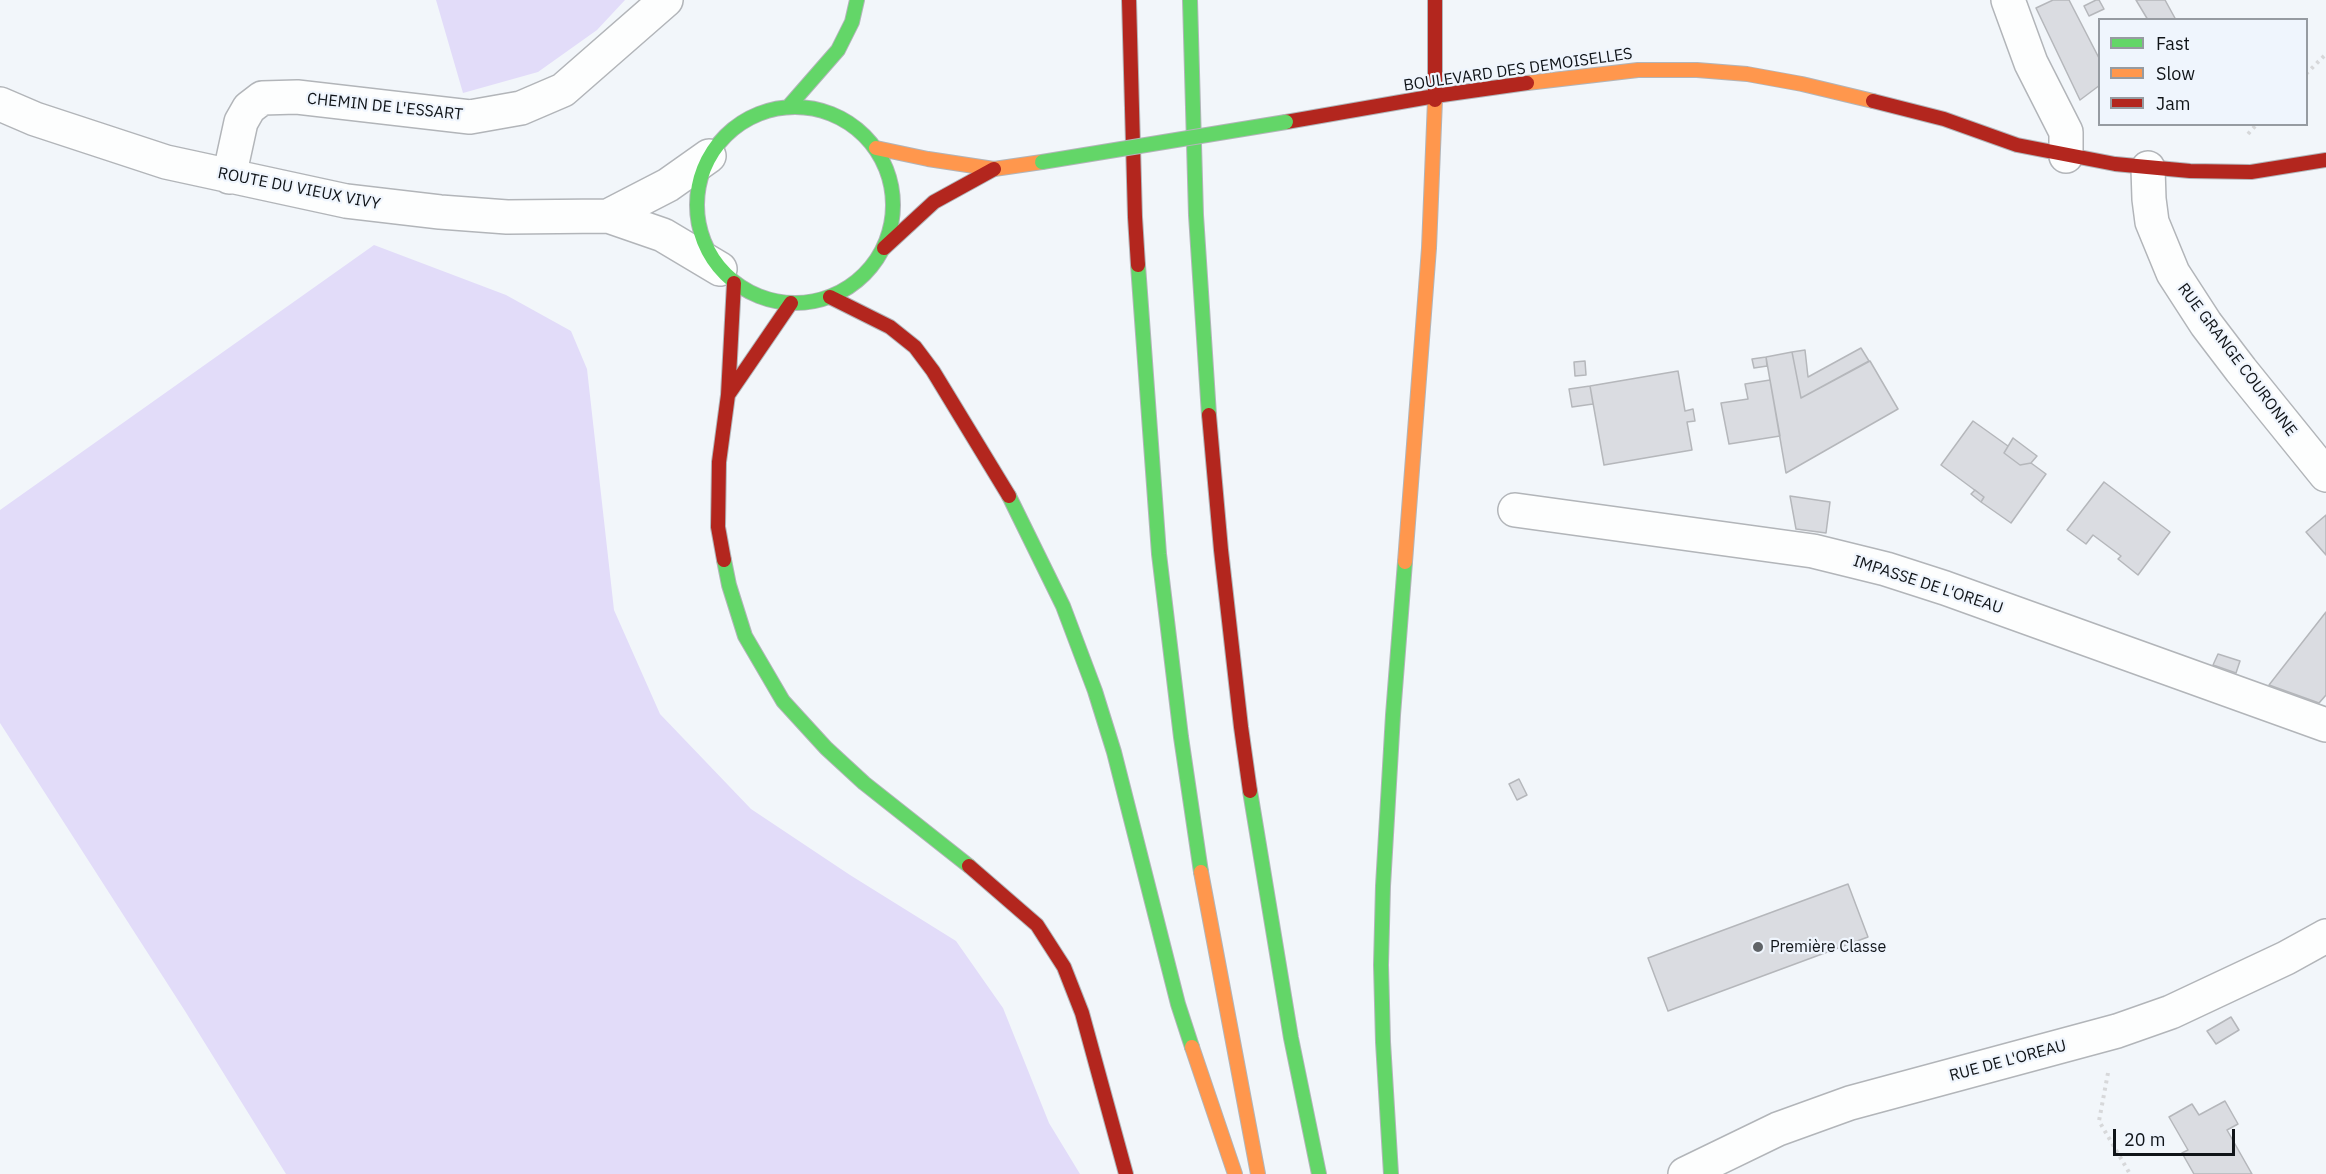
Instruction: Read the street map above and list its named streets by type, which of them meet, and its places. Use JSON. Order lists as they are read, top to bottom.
{
  "streets": {
    "main road": ["BOULEVARD DES DEMOISELLES"],
    "street": [
      "CHEMIN DE L'ESSART",
      "ROUTE DU VIEUX VIVY",
      "RUE GRANGE COURONNE",
      "IMPASSE DE L'OREAU",
      "RUE DE L'OREAU"
    ]
  },
  "crossings": [
    ["BOULEVARD DES DEMOISELLES", "ROUTE DU VIEUX VIVY"],
    ["BOULEVARD DES DEMOISELLES", "RUE GRANGE COURONNE"],
    ["CHEMIN DE L'ESSART", "ROUTE DU VIEUX VIVY"]
  ],
  "places": ["Première Classe"],
  "legend": ["Fast", "Slow", "Jam"],
  "scale_bar": "20 m"
}
